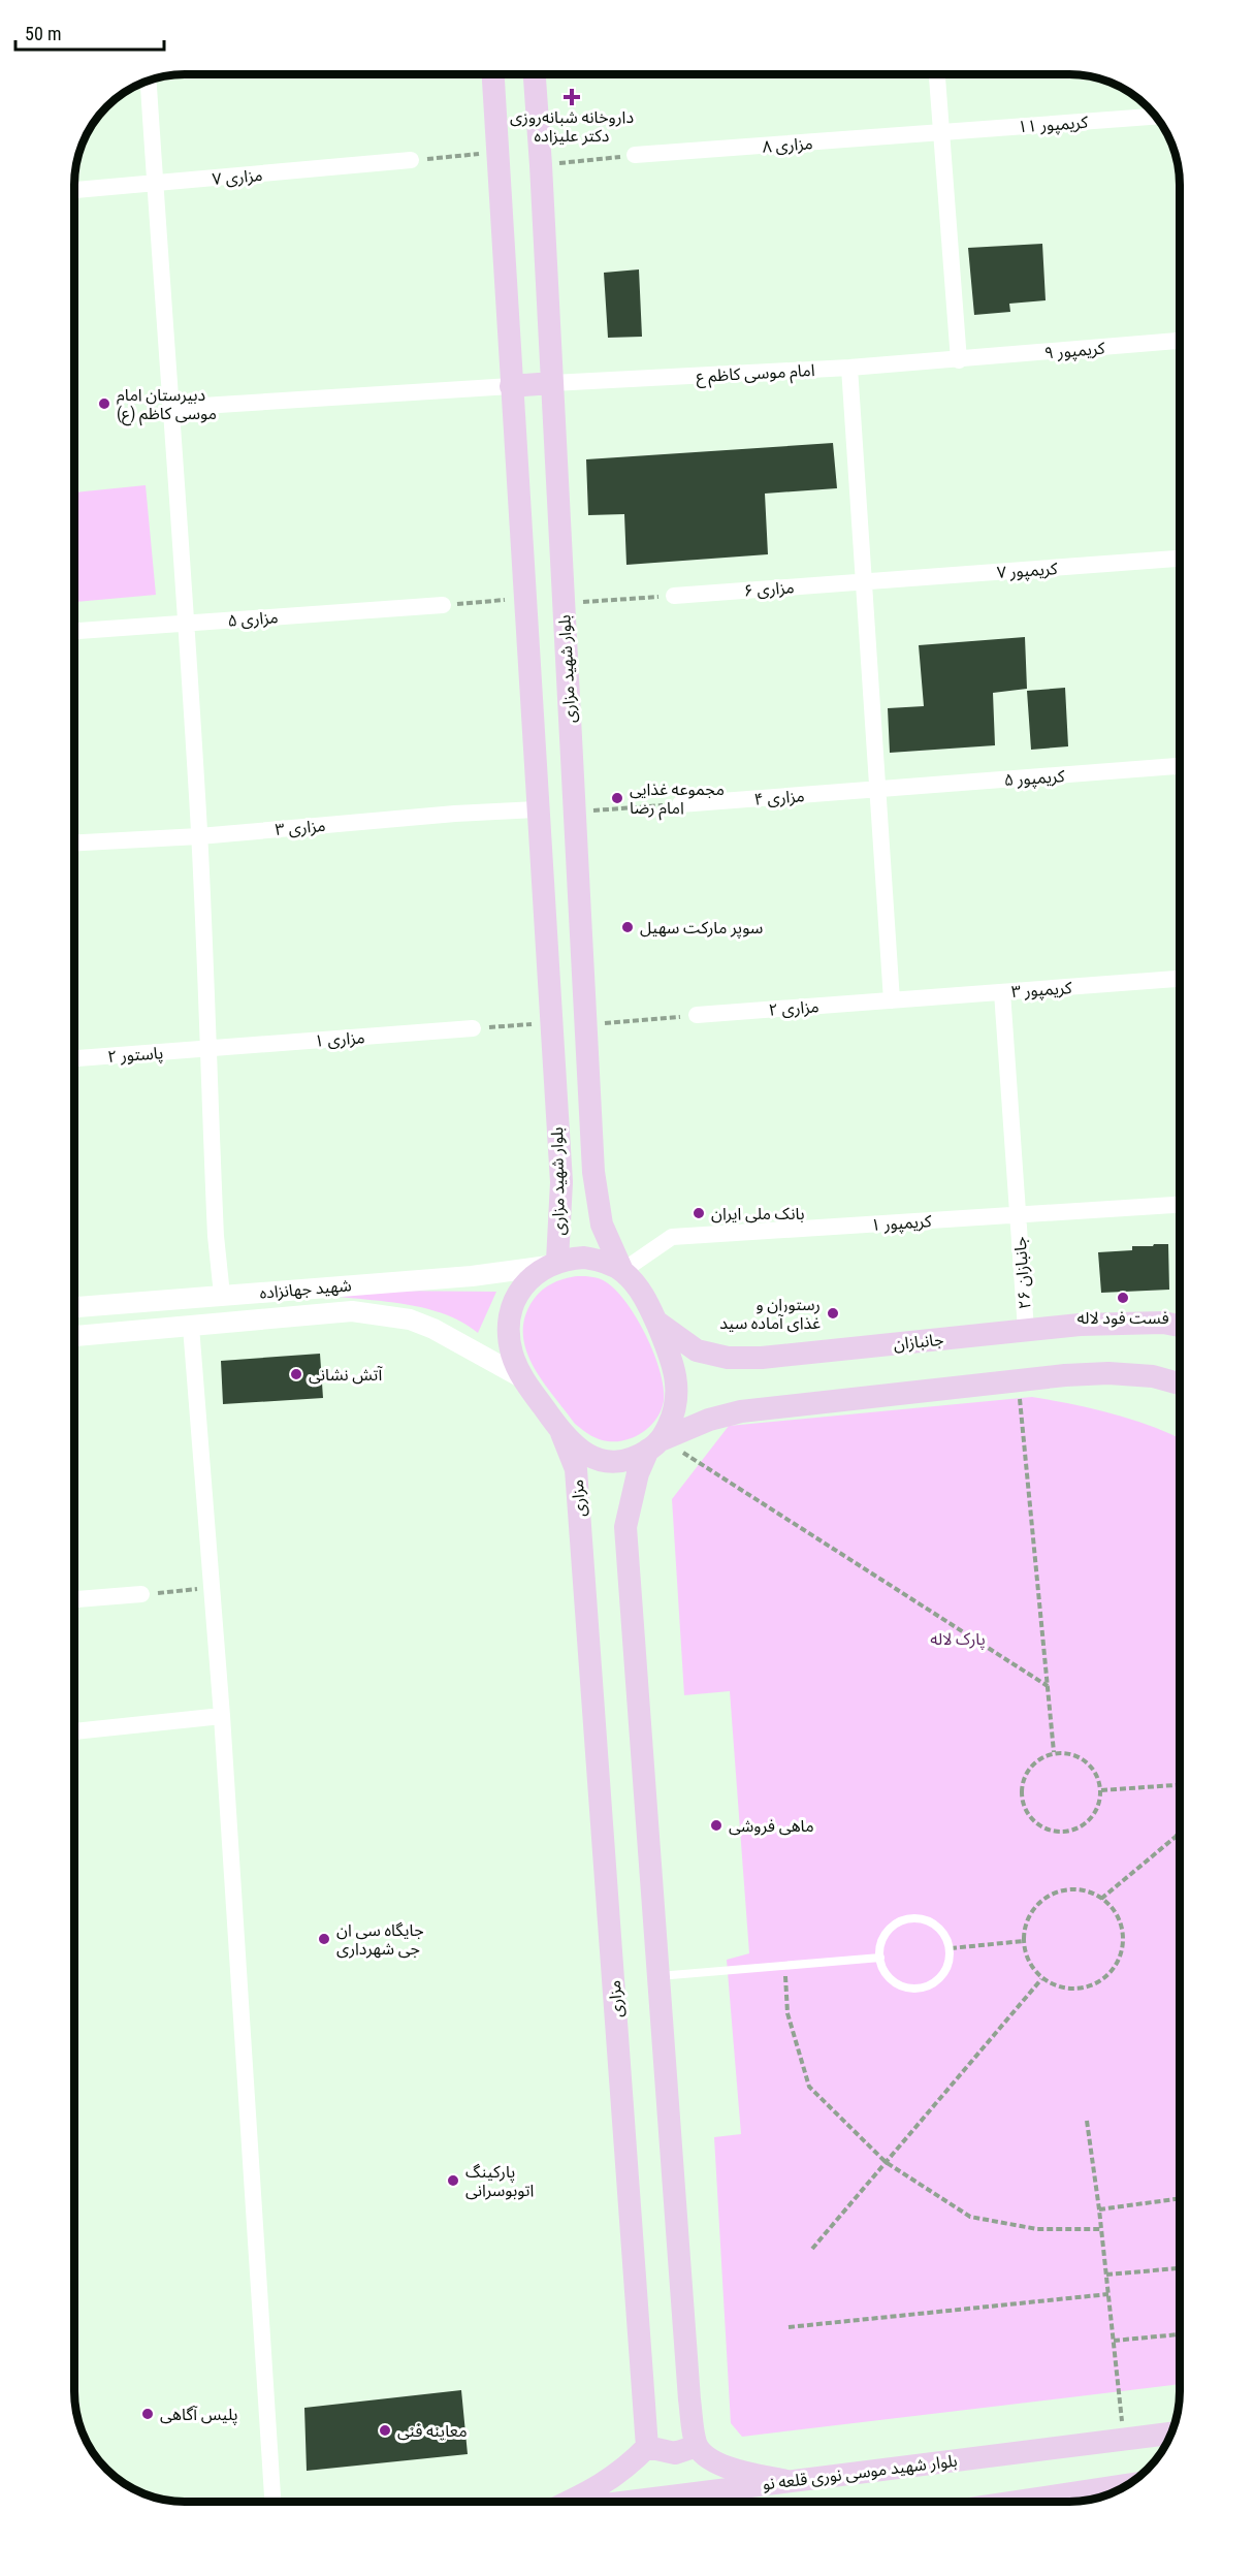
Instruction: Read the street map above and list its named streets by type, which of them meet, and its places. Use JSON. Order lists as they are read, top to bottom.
{
  "streets": {
    "main road": [
      "بلوار شهید مزاری",
      "جانبازان",
      "مزاری",
      "بلوار شهید موسی نوری قلعه نو"
    ],
    "street": [
      "کریمپور ۱۱",
      "مزاری ۸",
      "مزاری ۷",
      "کریمپور ۹",
      "امام موسی کاظم ع",
      "کریمپور ۷",
      "مزاری ۶",
      "مزاری ۵",
      "کریمپور ۵",
      "مزاری ۴",
      "مزاری ۳",
      "کریمپور ۳",
      "مزاری ۲",
      "مزاری ۱",
      "پاستور ۲",
      "کریمپور ۱",
      "جانبازان ۲۶",
      "شهید جهانزاده"
    ]
  },
  "crossings": [
    ["کریمپور ۱۱", "مزاری ۸"],
    ["کریمپور ۹", "امام موسی کاظم ع"],
    ["امام موسی کاظم ع", "بلوار شهید مزاری"],
    ["کریمپور ۷", "مزاری ۶"],
    ["بلوار شهید مزاری", "مزاری ۳"],
    ["بلوار شهید مزاری", "کریمپور ۱"],
    ["بلوار شهید مزاری", "شهید جهانزاده"],
    ["بلوار شهید مزاری", "جانبازان"],
    ["بلوار شهید مزاری", "مزاری"],
    ["کریمپور ۵", "مزاری ۴"],
    ["کریمپور ۳", "مزاری ۲"],
    ["کریمپور ۳", "جانبازان ۲۶"],
    ["مزاری ۱", "پاستور ۲"],
    ["کریمپور ۱", "جانبازان ۲۶"],
    ["کریمپور ۱", "شهید جهانزاده"],
    ["کریمپور ۱", "جانبازان"],
    ["کریمپور ۱", "مزاری"],
    ["جانبازان ۲۶", "جانبازان"],
    ["شهید جهانزاده", "جانبازان"],
    ["شهید جهانزاده", "مزاری"],
    ["جانبازان", "مزاری"]
  ],
  "parks": ["پارک لاله"],
  "places": {
    "health": ["داروخانه شبانه‌روزی دکتر علیزاده"],
    "other": [
      "دبیرستان امام موسی کاظم (ع)",
      "مجموعه غذایی امام رضا",
      "سوپر مارکت سهیل",
      "بانک ملی ایران",
      "فست فود لاله",
      "رستوران و غذای آماده سید",
      "آتش نشانی",
      "ماهی فروشی",
      "جایگاه سی ان جی شهرداری",
      "پارکینگ اتوبوسرانی",
      "پلیس آگاهی",
      "معاینه فنی"
    ]
  },
  "scale_bar": "50 m"
}
